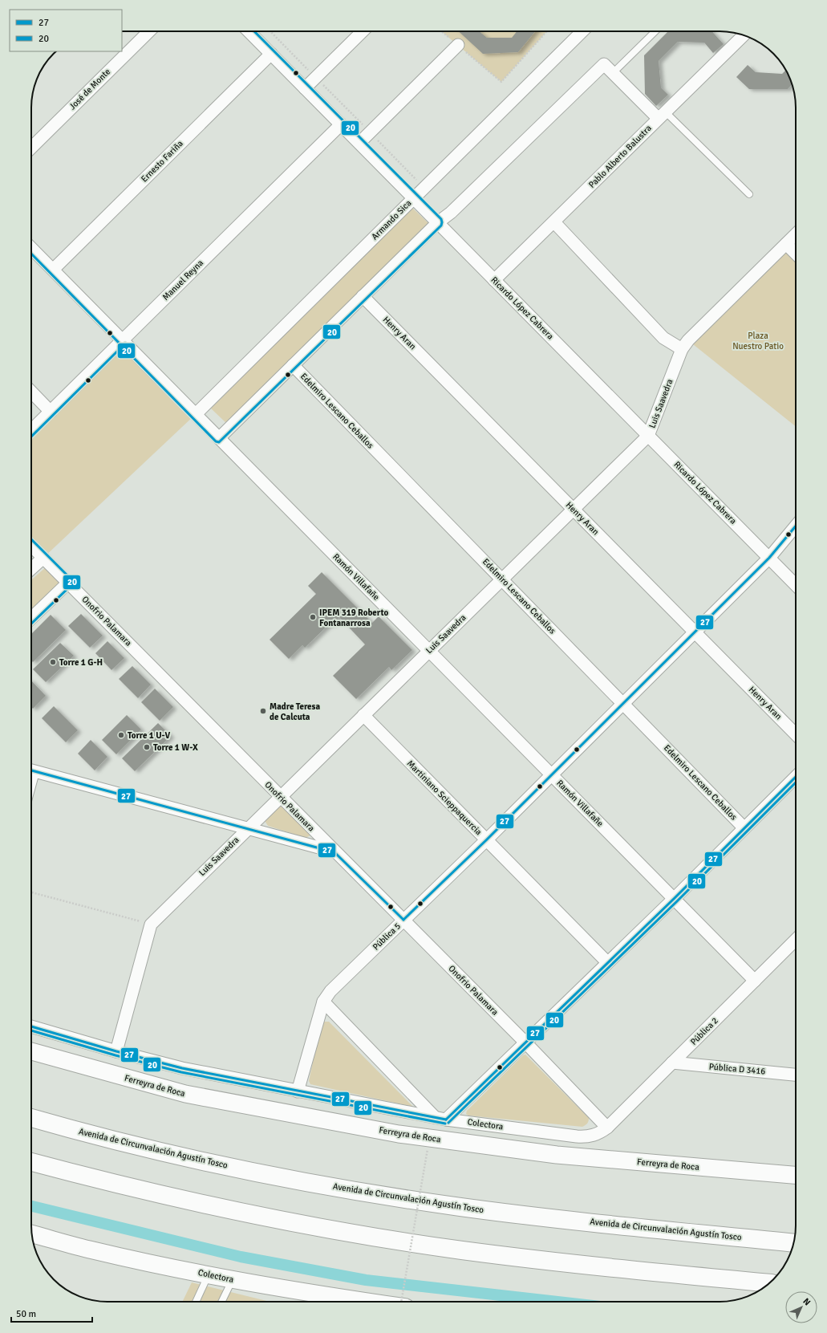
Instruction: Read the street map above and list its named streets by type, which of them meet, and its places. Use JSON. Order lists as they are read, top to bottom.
{
  "streets": {
    "highway": ["Avenida de Circunvalación Agustín Tosco"],
    "street": [
      "José de Monte",
      "Pablo Alberto Balustra",
      "Ernesto Fariña",
      "Armando Sica",
      "Manuel Reyna",
      "Ricardo López Cabrera",
      "Henry Aran",
      "Luis Saavedra",
      "Edelmiro Lescano Ceballos",
      "Ramón Villafañe",
      "Onofrio Palamara",
      "Martíniano Scieppaquercia",
      "Pública 5",
      "Pública 2",
      "Pública D 3416",
      "Ferreyra de Roca",
      "Colectora"
    ]
  },
  "crossings": [
    ["Pablo Alberto Balustra", "Ricardo López Cabrera"],
    ["Ernesto Fariña", "Ricardo López Cabrera"],
    ["Ernesto Fariña", "Ramón Villafañe"],
    ["Armando Sica", "Ricardo López Cabrera"],
    ["Armando Sica", "Ramón Villafañe"],
    ["Manuel Reyna", "Ricardo López Cabrera"],
    ["Manuel Reyna", "Ramón Villafañe"],
    ["Ricardo López Cabrera", "Luis Saavedra"],
    ["Ricardo López Cabrera", "Pública 5"],
    ["Henry Aran", "Luis Saavedra"],
    ["Henry Aran", "Pública 5"],
    ["Luis Saavedra", "Edelmiro Lescano Ceballos"],
    ["Luis Saavedra", "Ramón Villafañe"],
    ["Luis Saavedra", "Onofrio Palamara"],
    ["Luis Saavedra", "Martíniano Scieppaquercia"],
    ["Edelmiro Lescano Ceballos", "Pública 5"],
    ["Ramón Villafañe", "Pública 5"],
    ["Ramón Villafañe", "Pública 2"],
    ["Onofrio Palamara", "Pública 5"],
    ["Onofrio Palamara", "Pública 2"],
    ["Onofrio Palamara", "Colectora"],
    ["Martíniano Scieppaquercia", "Pública 5"],
    ["Pública 5", "Colectora"],
    ["Pública 2", "Pública D 3416"],
    ["Pública 2", "Colectora"]
  ],
  "parks": ["Plaza Nuestro Patio"],
  "places": [
    "IPEM 319 Roberto Fontanarrosa",
    "Torre 1 G-H",
    "Madre Teresa de Calcuta",
    "Torre 1 U-V",
    "Torre 1 W-X"
  ],
  "lines": ["transit line 20", "transit line 27"],
  "legend": ["27", "20"],
  "scale_bar": "50 m",
  "north": "top right"
}
